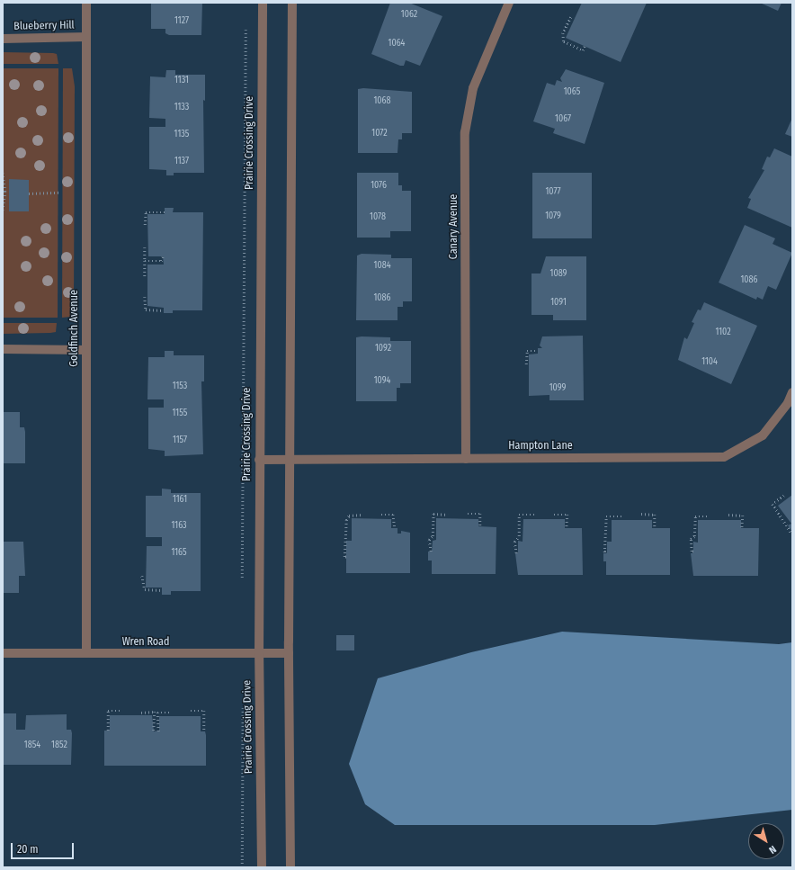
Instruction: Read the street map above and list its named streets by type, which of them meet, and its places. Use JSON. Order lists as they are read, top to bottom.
{
  "streets": {
    "street": [
      "Blueberry Hill",
      "Prairie Crossing Drive",
      "Canary Avenue",
      "Goldfinch Avenue",
      "Hampton Lane",
      "Wren Road"
    ]
  },
  "crossings": [
    ["Blueberry Hill", "Goldfinch Avenue"],
    ["Prairie Crossing Drive", "Hampton Lane"],
    ["Prairie Crossing Drive", "Wren Road"],
    ["Canary Avenue", "Hampton Lane"],
    ["Goldfinch Avenue", "Wren Road"]
  ],
  "house_numbers": [
    "1062",
    "1127",
    "1064",
    "1131",
    "1065",
    "1068",
    "1133",
    "1067",
    "1072",
    "1135",
    "1137",
    "1076",
    "1077",
    "1079",
    "1078",
    "1084",
    "1089",
    "1086",
    "1086",
    "1091",
    "1102",
    "1092",
    "1104",
    "1094",
    "1153",
    "1099",
    "1155",
    "1157",
    "1161",
    "1163",
    "1165",
    "1854",
    "1852"
  ],
  "scale_bar": "20 m",
  "north": "bottom right"
}
